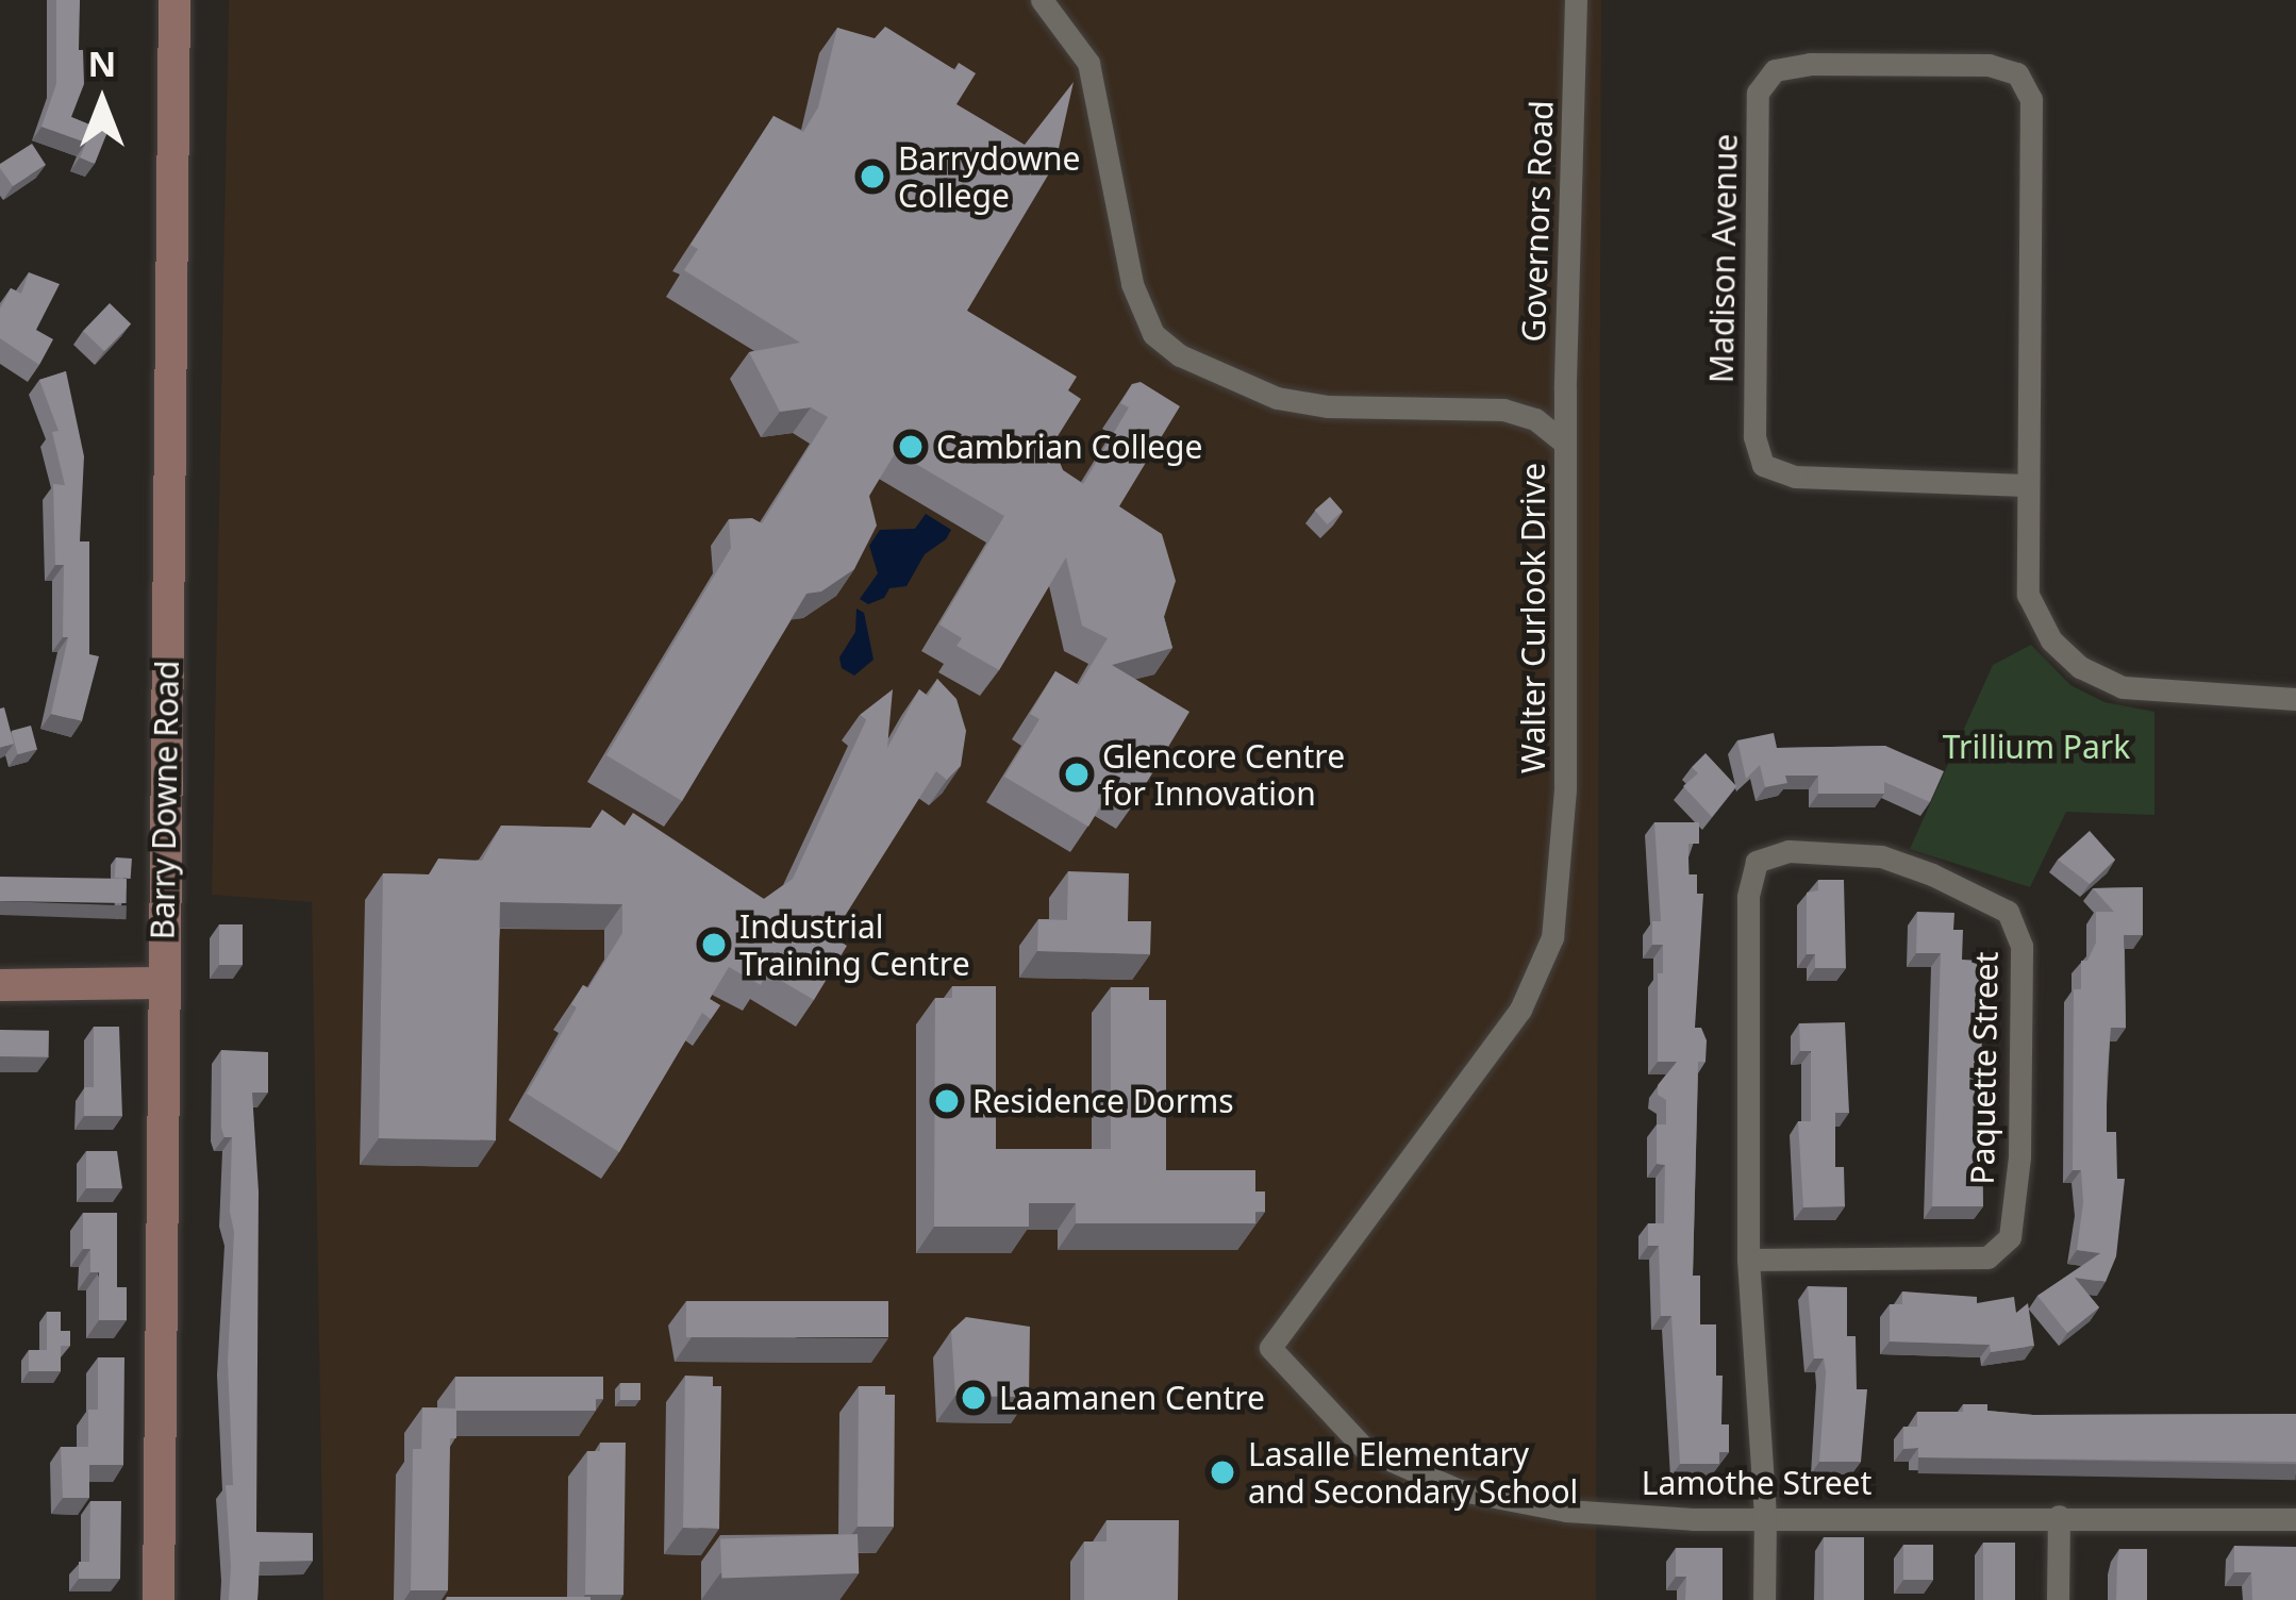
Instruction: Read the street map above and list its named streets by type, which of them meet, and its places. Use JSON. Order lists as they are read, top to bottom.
{
  "streets": {
    "main road": ["Barry Downe Road"],
    "street": [
      "Governors Road",
      "Madison Avenue",
      "Walter Curlook Drive",
      "Paquette Street",
      "Lamothe Street"
    ]
  },
  "crossings": [
    ["Governors Road", "Walter Curlook Drive"],
    ["Walter Curlook Drive", "Lamothe Street"],
    ["Paquette Street", "Lamothe Street"]
  ],
  "parks": ["Trillium Park"],
  "places": [
    "Barrydowne College",
    "Cambrian College",
    "Glencore Centre for Innovation",
    "Industrial Training Centre",
    "Residence Dorms",
    "Laamanen Centre",
    "Lasalle Elementary and Secondary School"
  ],
  "north": "top"
}
